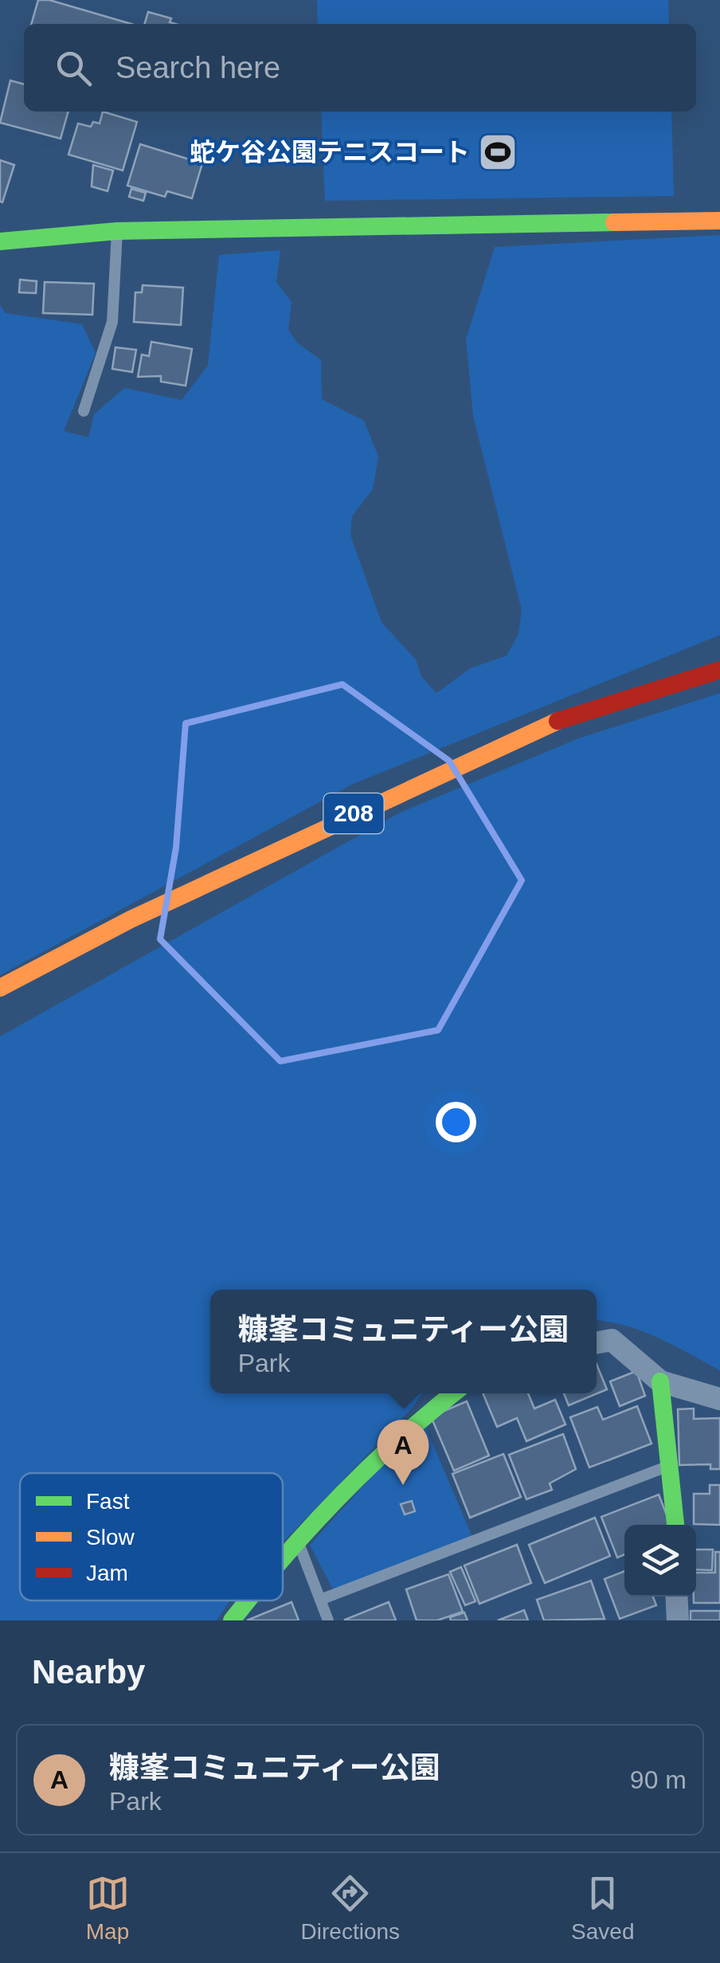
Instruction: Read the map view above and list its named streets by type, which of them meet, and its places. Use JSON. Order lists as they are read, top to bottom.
{
  "streets": {
    "main road": ["208"]
  },
  "places": {
    "sports": ["蛇ケ谷公園テニスコート"]
  },
  "legend": ["Fast", "Slow", "Jam"],
  "page": {
    "search": "Search here",
    "popup": ["糠峯コミュニティー公園", "Park"],
    "pins": "A",
    "heading": "Nearby",
    "list": [
      {
        "mark": "A",
        "name": "糠峯コミュニティー公園",
        "note": "Park",
        "value": "90 m"
      }
    ],
    "nav": ["Map", "Directions", "Saved"]
  }
}
